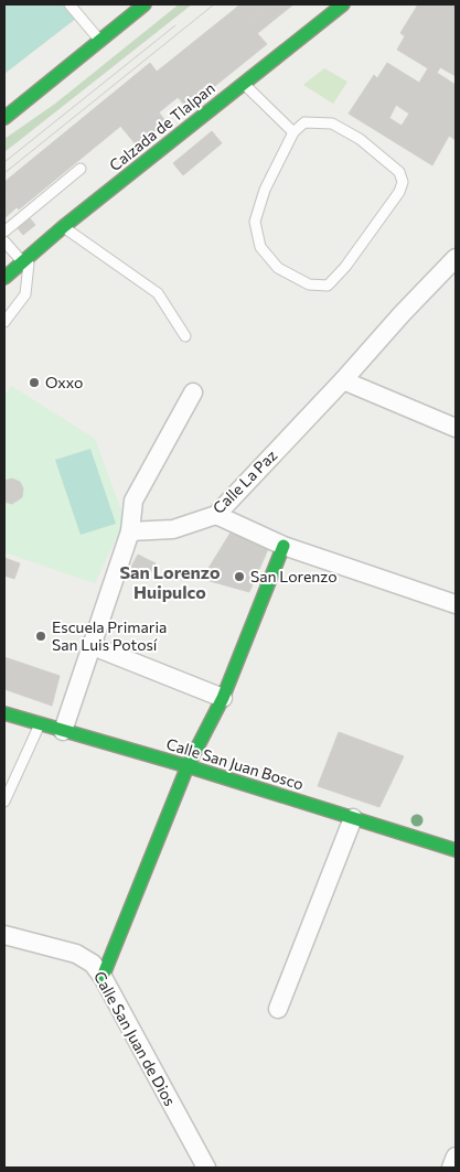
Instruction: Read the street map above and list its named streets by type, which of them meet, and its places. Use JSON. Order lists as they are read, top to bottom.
{
  "streets": {
    "street": [
      "Calzada de Tlalpan",
      "Calle La Paz",
      "Calle San Juan Bosco",
      "Calle San Juan de Dios"
    ]
  },
  "districts": ["San Lorenzo Huipulco"],
  "places": ["Oxxo", "San Lorenzo", "Escuela Primaria San Luis Potosí"]
}
